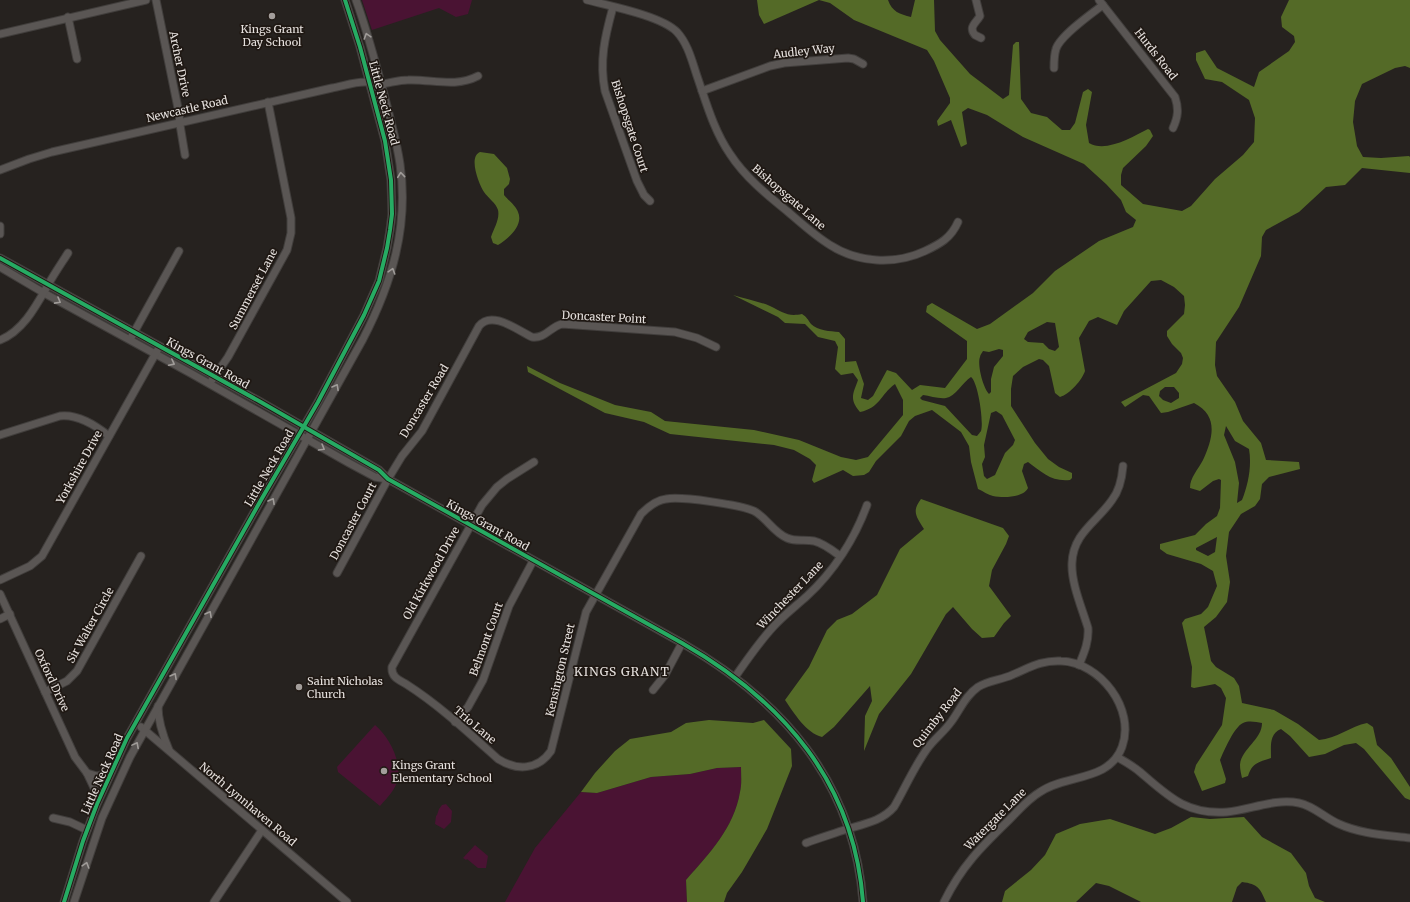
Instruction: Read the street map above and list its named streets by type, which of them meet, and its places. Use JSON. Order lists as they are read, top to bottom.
{
  "streets": {
    "street": [
      "Audley Way",
      "Hurds Road",
      "Archer Drive",
      "Little Neck Road",
      "Newcastle Road",
      "Bishopsgate Court",
      "Bishopsgate Lane",
      "Summerset Lane",
      "Doncaster Point",
      "Kings Grant Road",
      "Doncaster Road",
      "Yorkshire Drive",
      "Doncaster Court",
      "Old Kirkwood Drive",
      "Winchester Lane",
      "Sir Walter Circle",
      "Belmont Court",
      "Kensington Street",
      "Oxford Drive",
      "Quimby Road",
      "Trio Lane",
      "North Lynnhaven Road",
      "Watergate Lane"
    ]
  },
  "crossings": [
    ["Audley Way", "Bishopsgate Lane"],
    ["Archer Drive", "Newcastle Road"],
    ["Little Neck Road", "Newcastle Road"],
    ["Little Neck Road", "Kings Grant Road"],
    ["Little Neck Road", "Oxford Drive"],
    ["Little Neck Road", "North Lynnhaven Road"],
    ["Newcastle Road", "Summerset Lane"],
    ["Bishopsgate Court", "Bishopsgate Lane"],
    ["Summerset Lane", "Kings Grant Road"],
    ["Doncaster Point", "Doncaster Road"],
    ["Kings Grant Road", "Doncaster Road"],
    ["Kings Grant Road", "Yorkshire Drive"],
    ["Kings Grant Road", "Doncaster Court"],
    ["Kings Grant Road", "Old Kirkwood Drive"],
    ["Kings Grant Road", "Winchester Lane"],
    ["Kings Grant Road", "Belmont Court"],
    ["Kings Grant Road", "Kensington Street"],
    ["Kings Grant Road", "Quimby Road"],
    ["Doncaster Road", "Doncaster Court"],
    ["Old Kirkwood Drive", "Trio Lane"],
    ["Winchester Lane", "Kensington Street"],
    ["Sir Walter Circle", "Oxford Drive"],
    ["Belmont Court", "Trio Lane"],
    ["Kensington Street", "Trio Lane"],
    ["Quimby Road", "Watergate Lane"]
  ],
  "districts": ["KINGS GRANT"],
  "places": ["Kings Grant Day School", "Saint Nicholas Church", "Kings Grant Elementary School"]
}
